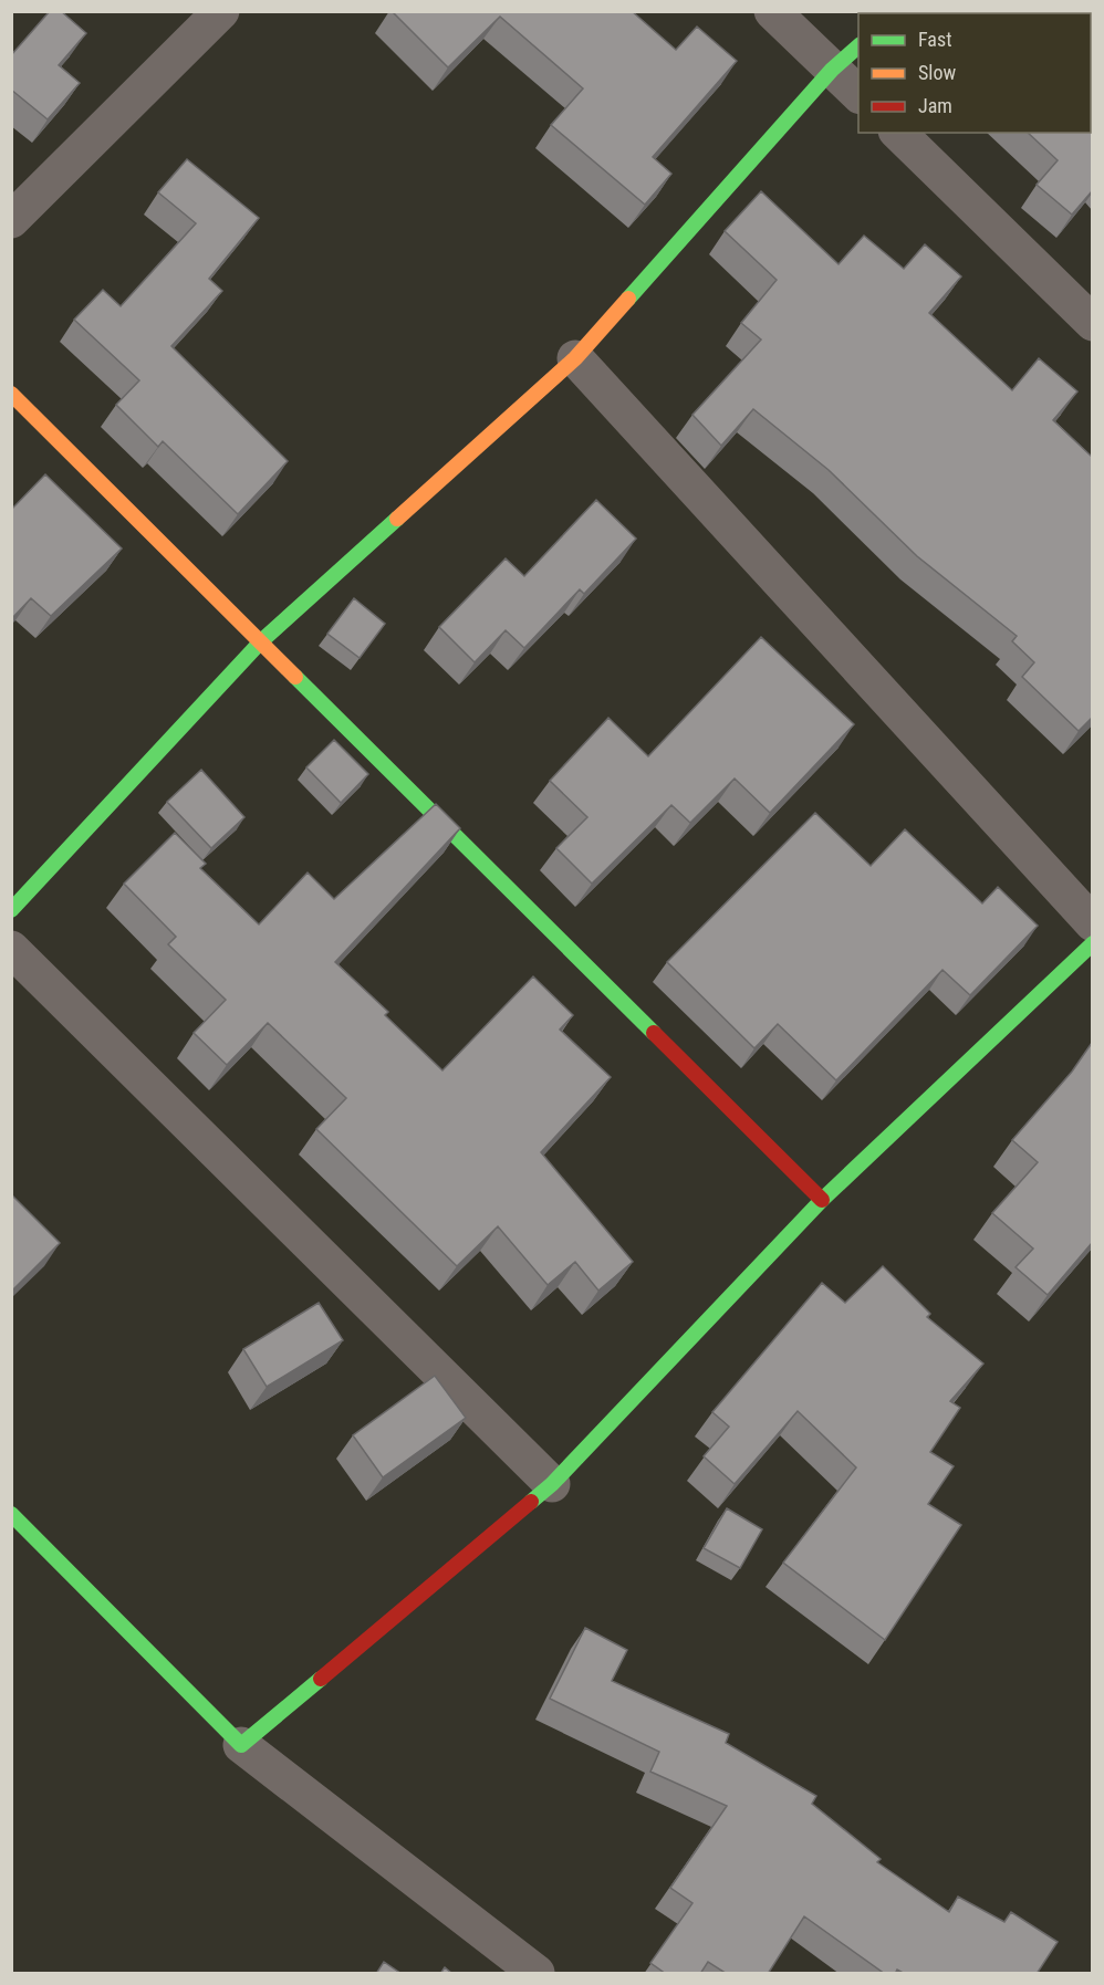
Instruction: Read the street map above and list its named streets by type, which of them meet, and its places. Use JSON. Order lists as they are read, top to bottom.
{
  "legend": ["Fast", "Slow", "Jam"]
}
